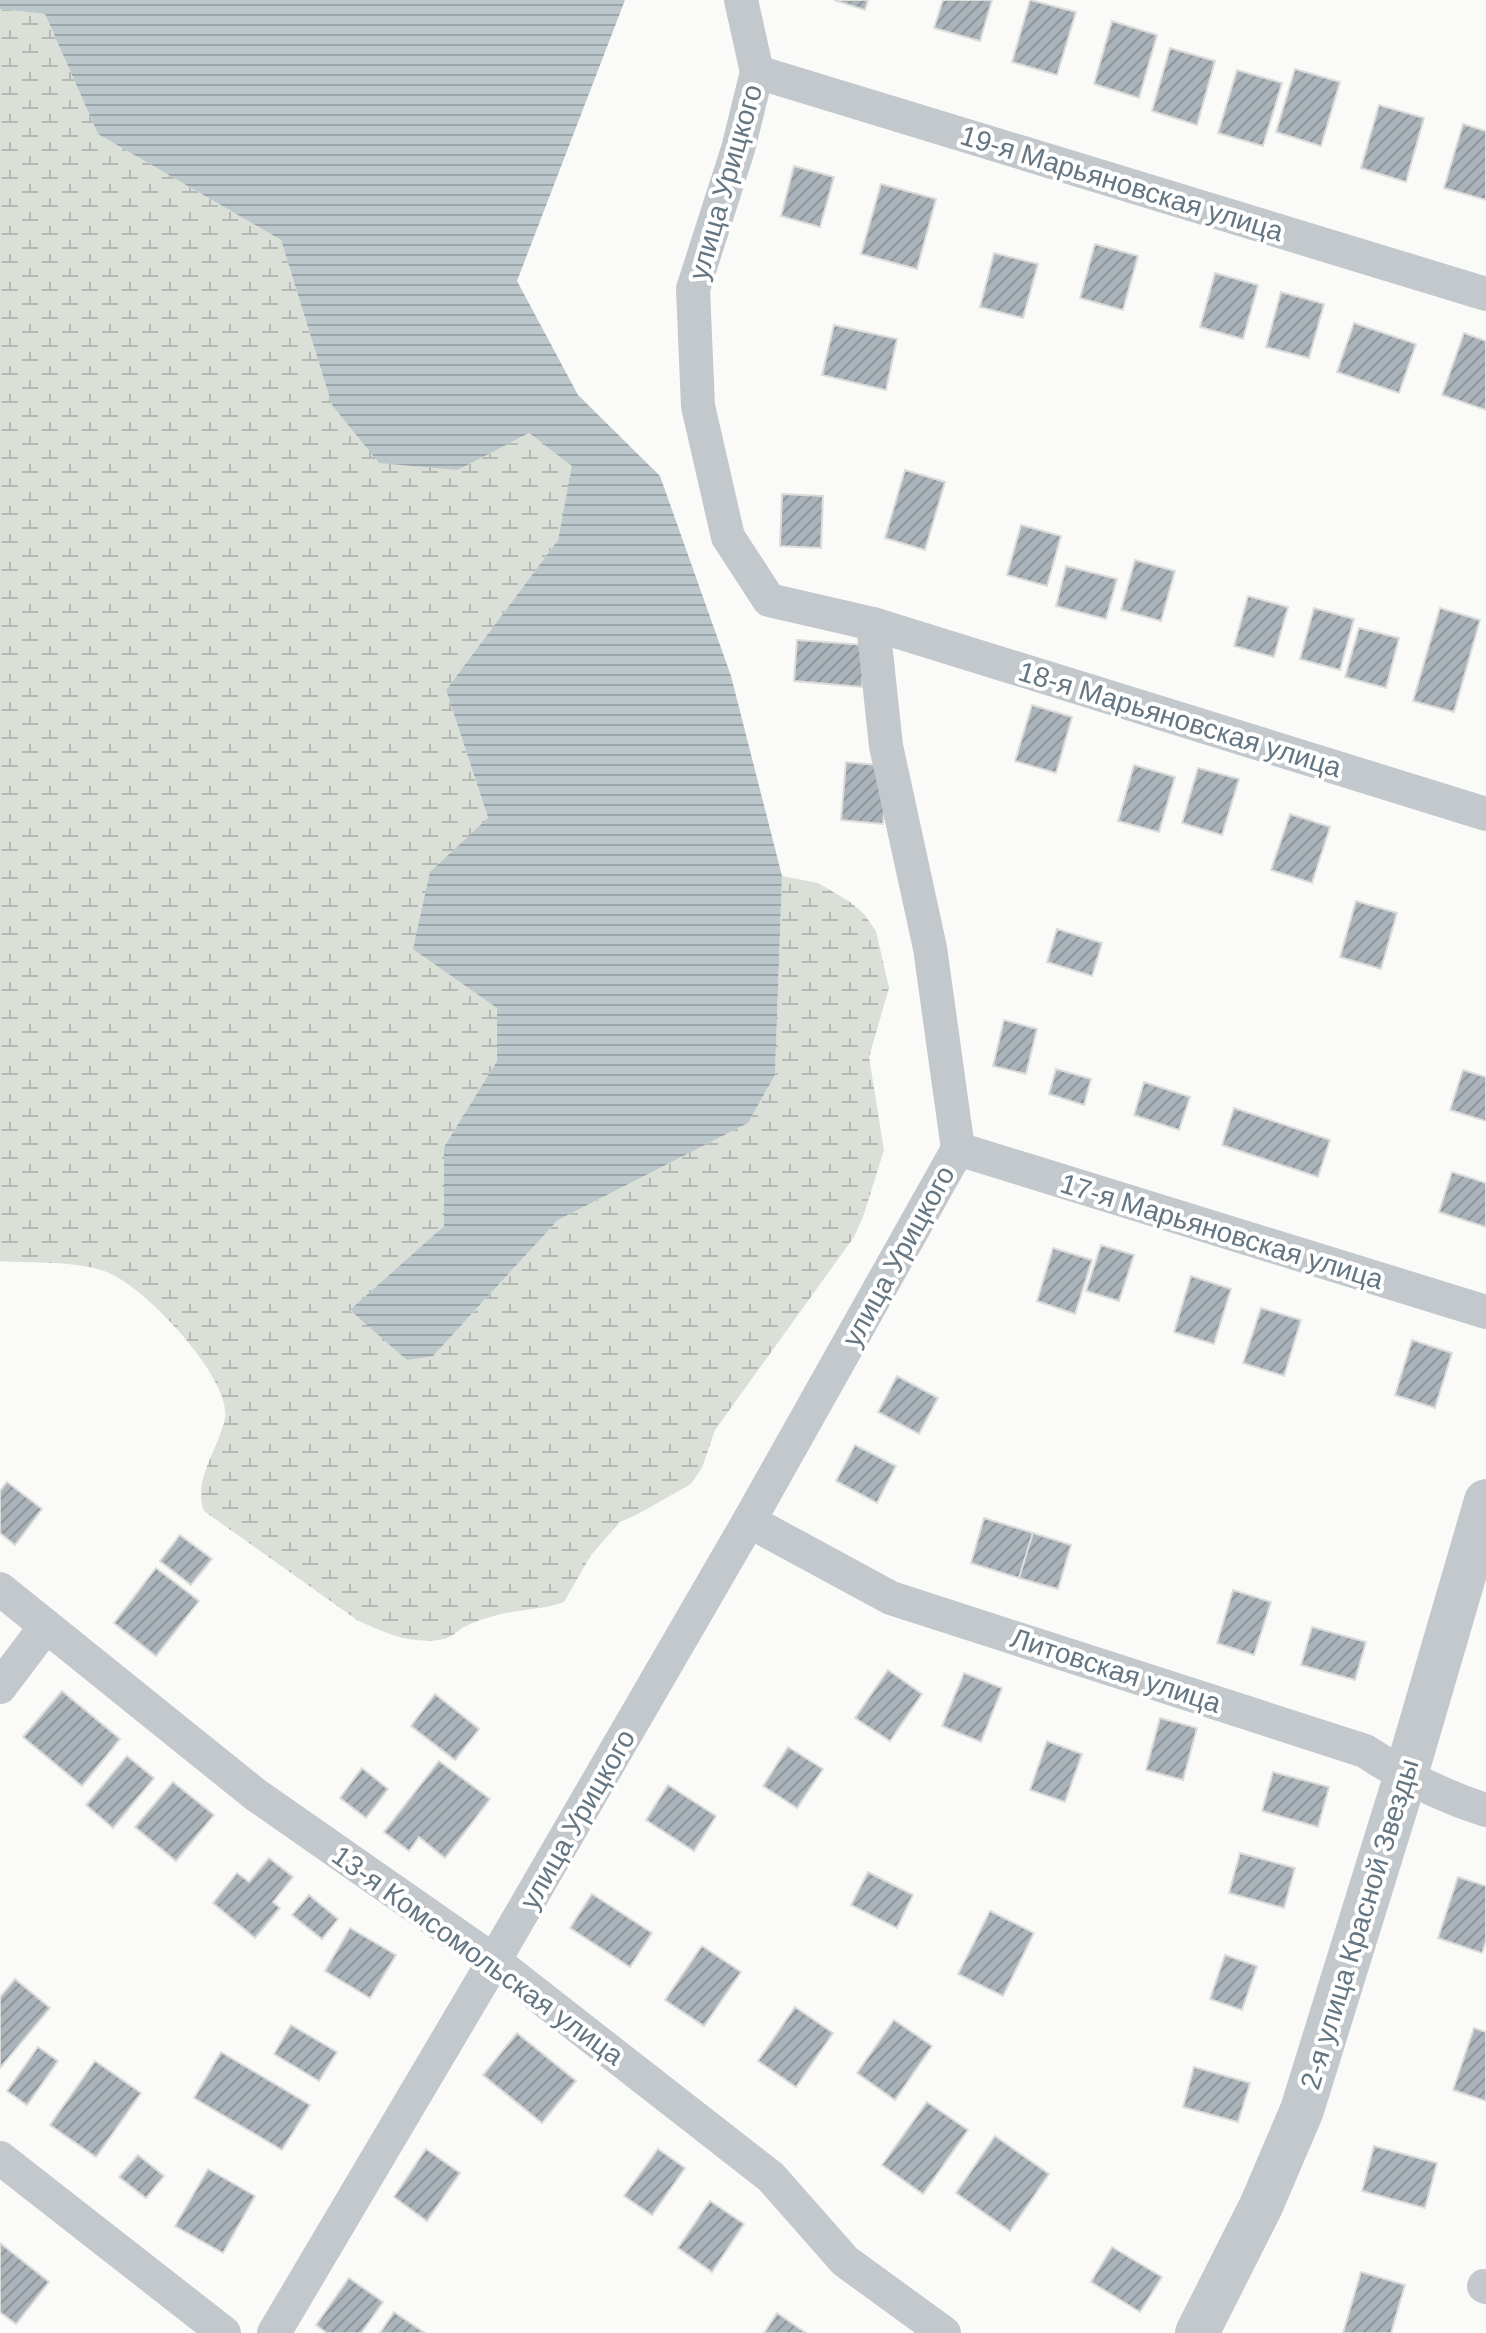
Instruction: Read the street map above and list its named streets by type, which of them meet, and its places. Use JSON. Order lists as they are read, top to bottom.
{
  "streets": {
    "street": [
      "улица Урицкого",
      "19-я Марьяновская улица",
      "18-я Марьяновская улица",
      "17-я Марьяновская улица",
      "Литовская улица",
      "2-я улица Красной Звезды",
      "13-я Комсомольская улица"
    ]
  },
  "crossings": [
    ["улица Урицкого", "19-я Марьяновская улица"],
    ["улица Урицкого", "18-я Марьяновская улица"],
    ["улица Урицкого", "17-я Марьяновская улица"],
    ["улица Урицкого", "Литовская улица"],
    ["улица Урицкого", "13-я Комсомольская улица"],
    ["Литовская улица", "2-я улица Красной Звезды"]
  ]
}
